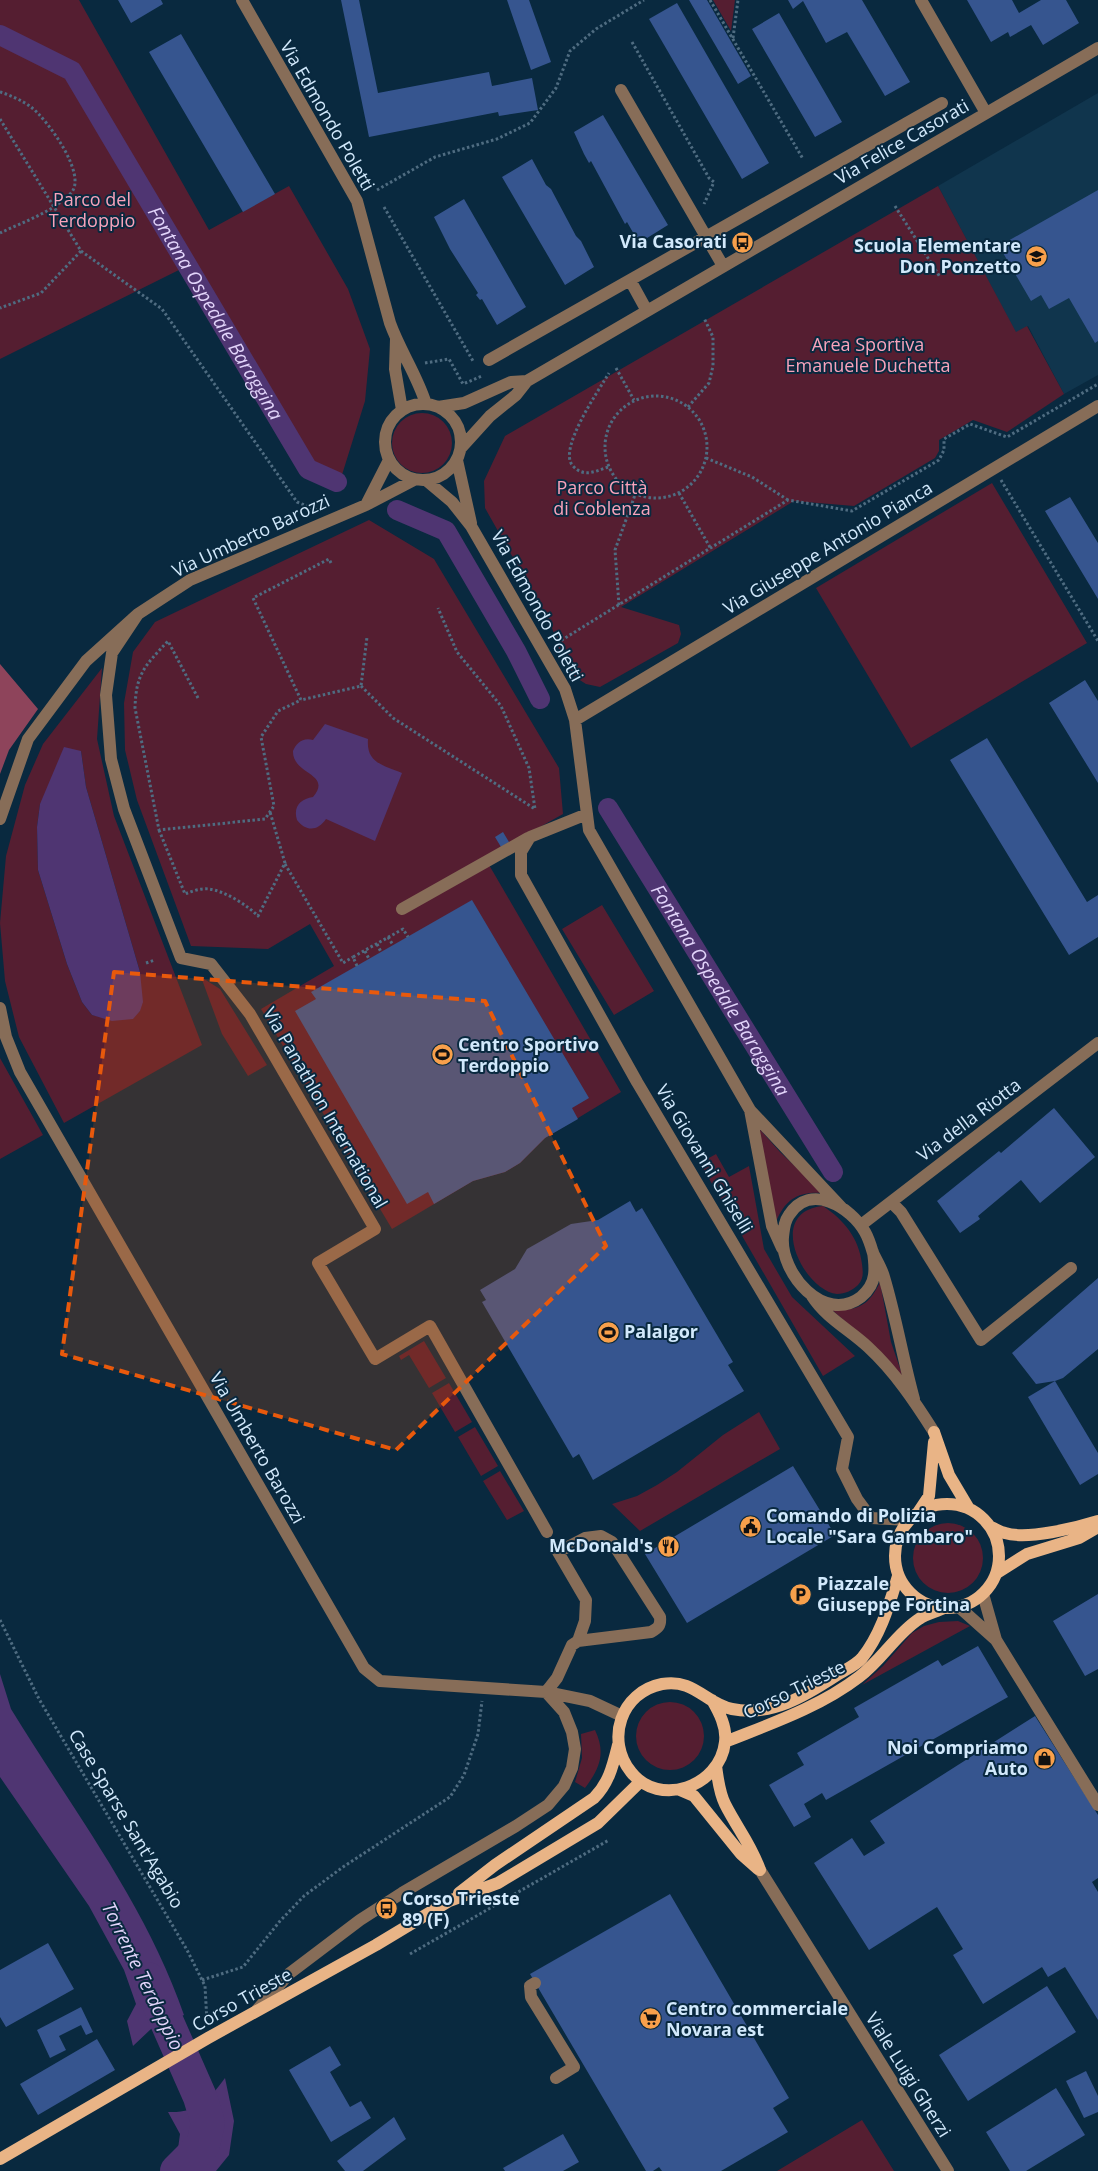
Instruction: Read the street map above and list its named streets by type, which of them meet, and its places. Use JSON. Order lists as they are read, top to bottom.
{
  "streets": {
    "main road": ["Corso Trieste"],
    "street": [
      "Via Edmondo Poletti",
      "Via Felice Casorati",
      "Via Umberto Barozzi",
      "Via Giuseppe Antonio Pianca",
      "Via Panathlon International",
      "Via della Riotta",
      "Via Giovanni Ghiselli",
      "Viale Luigi Gherzi"
    ],
    "path": ["Case Sparse Sant'Agabio"]
  },
  "crossings": [
    ["Via Edmondo Poletti", "Via Umberto Barozzi"],
    ["Via Edmondo Poletti", "Via Giuseppe Antonio Pianca"],
    ["Via Edmondo Poletti", "Via della Riotta"],
    ["Via Umberto Barozzi", "Via Panathlon International"],
    ["Via Umberto Barozzi", "Corso Trieste"],
    ["Via Giovanni Ghiselli", "Corso Trieste"],
    ["Corso Trieste", "Case Sparse Sant'Agabio"]
  ],
  "water": ["Fontana Ospedale Baraggina", "Torrente Terdoppio"],
  "parks": ["Parco del Terdoppio", "Area Sportiva Emanuele Duchetta", "Parco Città di Coblenza"],
  "places": {
    "bus stop": ["Via Casorati", "Corso Trieste 89 (F)"],
    "school or university": ["Scuola Elementare Don Ponzetto"],
    "sports": ["Centro Sportivo Terdoppio", "PalaIgor"],
    "public building": ["Comando di Polizia Locale \"Sara Gambaro\""],
    "restaurant": ["McDonald's"],
    "parking": ["Piazzale Giuseppe Fortina"],
    "shop": ["Noi Compriamo Auto"],
    "supermarket": ["Centro commerciale Novara est"]
  }
}
